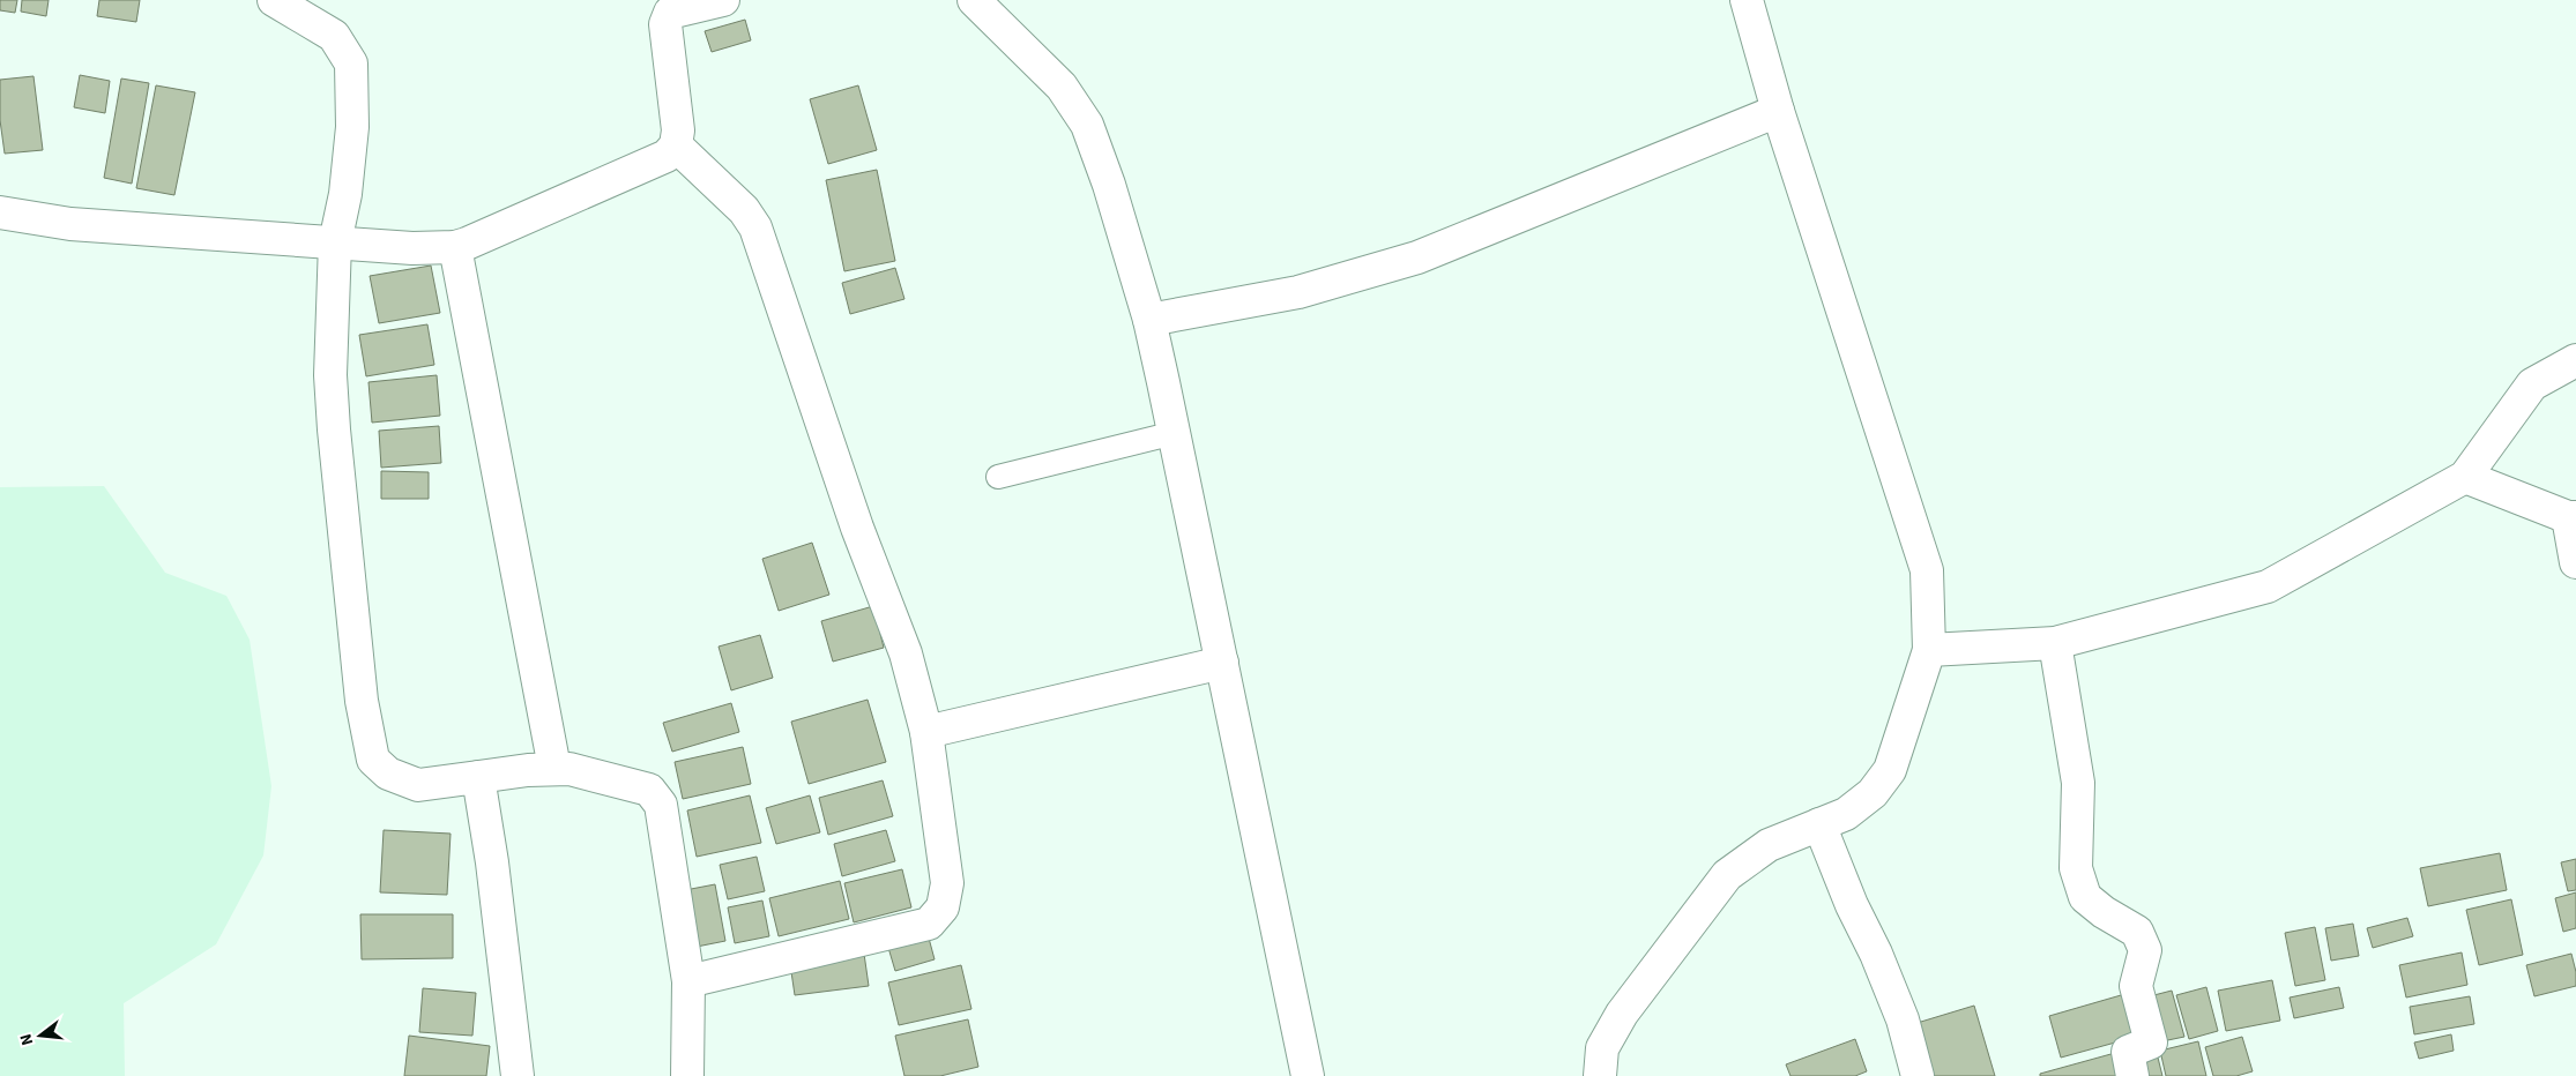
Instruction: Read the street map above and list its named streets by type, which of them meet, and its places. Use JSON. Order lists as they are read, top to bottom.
{
  "north": "left"
}
